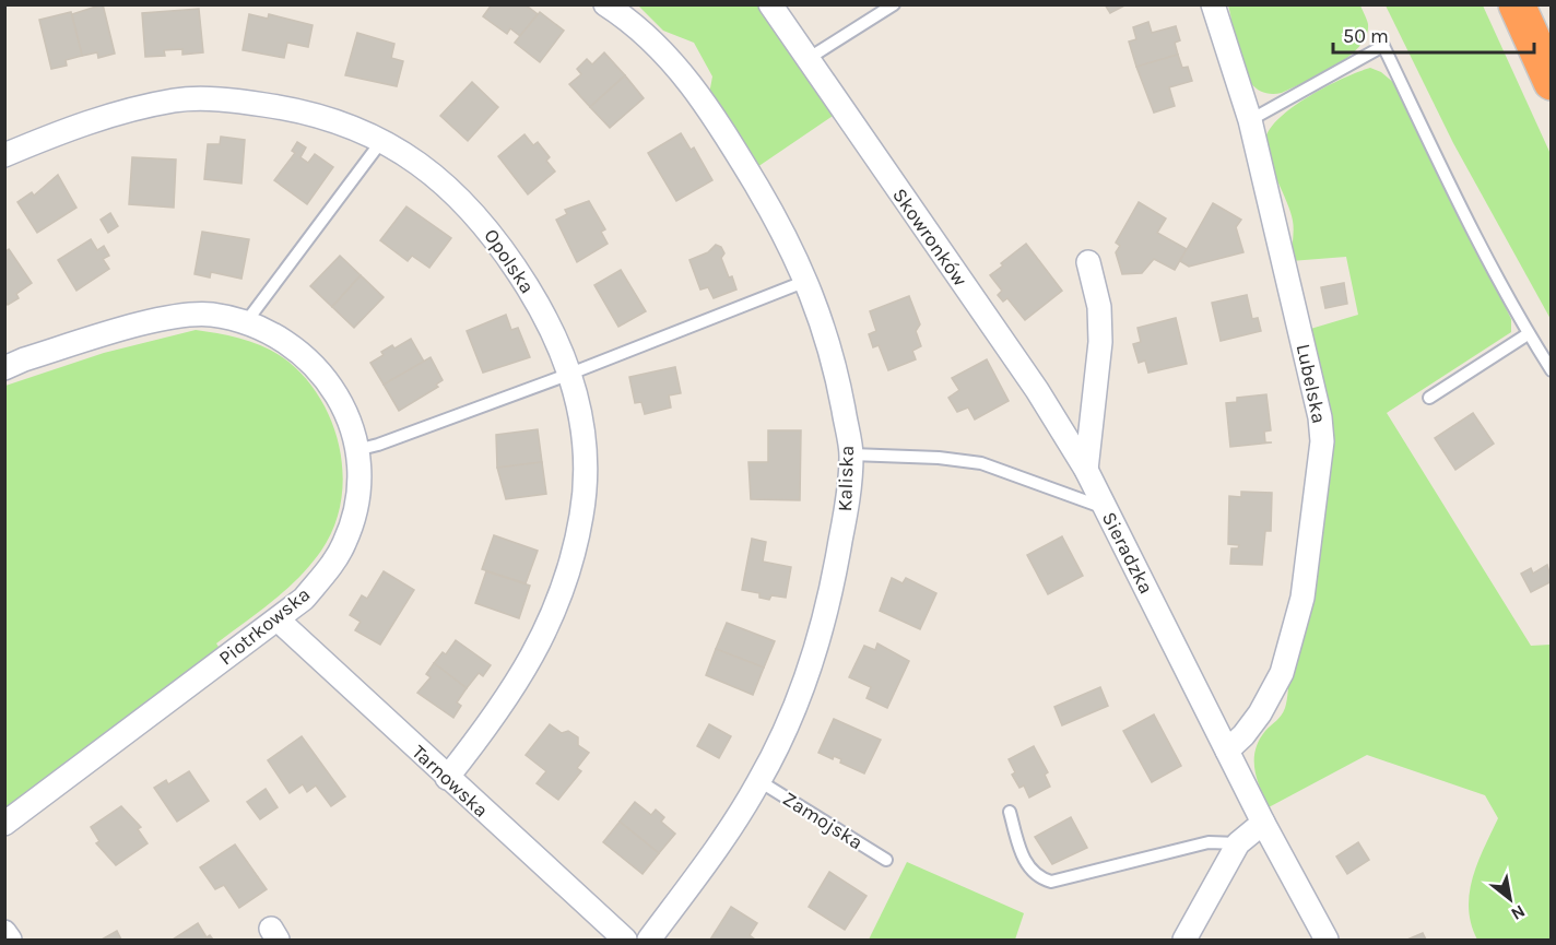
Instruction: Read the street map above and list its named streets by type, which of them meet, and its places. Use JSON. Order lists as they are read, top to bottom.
{
  "streets": {
    "street": [
      "Skowronków",
      "Opolska",
      "Lubelska",
      "Kaliska",
      "Sieradzka",
      "Piotrkowska",
      "Tarnowska"
    ],
    "lane": ["Zamojska"]
  },
  "crossings": [
    ["Skowronków", "Sieradzka"],
    ["Opolska", "Tarnowska"],
    ["Lubelska", "Sieradzka"],
    ["Kaliska", "Zamojska"],
    ["Piotrkowska", "Tarnowska"]
  ],
  "scale_bar": "50 m",
  "north": "bottom right"
}
